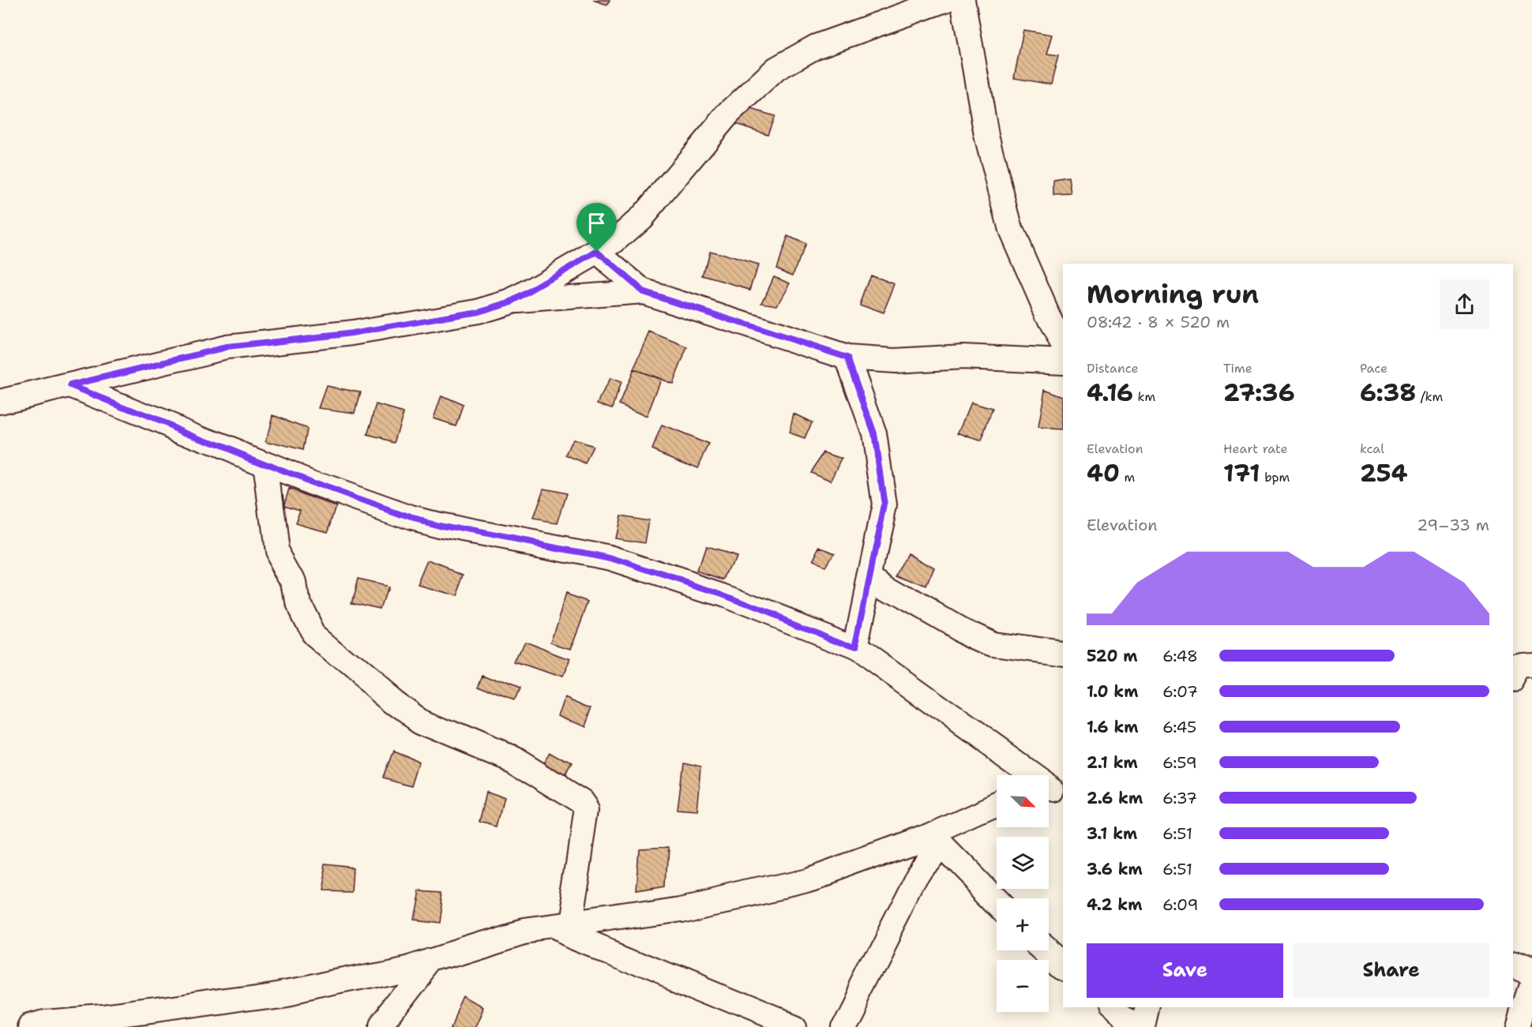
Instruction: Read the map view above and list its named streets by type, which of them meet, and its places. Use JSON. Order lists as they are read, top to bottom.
{
  "north": "bottom right",
  "page": {
    "heading": ["Morning run", "08:42 · 8 × 520 m"],
    "stats": [
      ["Distance", "4.16 km"],
      ["Time", "27:36"],
      ["Pace", "6:38 /km"],
      ["Elevation", "40 m"],
      ["Heart rate", "171 bpm"],
      ["kcal", "254"]
    ],
    "chart": ["Elevation", "29–33 m"],
    "list": [
      {
        "name": "520 m",
        "note": "6:48"
      },
      {
        "name": "1.0 km",
        "note": "6:07"
      },
      {
        "name": "1.6 km",
        "note": "6:45"
      },
      {
        "name": "2.1 km",
        "note": "6:59"
      },
      {
        "name": "2.6 km",
        "note": "6:37"
      },
      {
        "name": "3.1 km",
        "note": "6:51"
      },
      {
        "name": "3.6 km",
        "note": "6:51"
      },
      {
        "name": "4.2 km",
        "note": "6:09"
      }
    ],
    "map_buttons": ["+", "−"],
    "buttons": ["Save", "Share"]
  }
}
